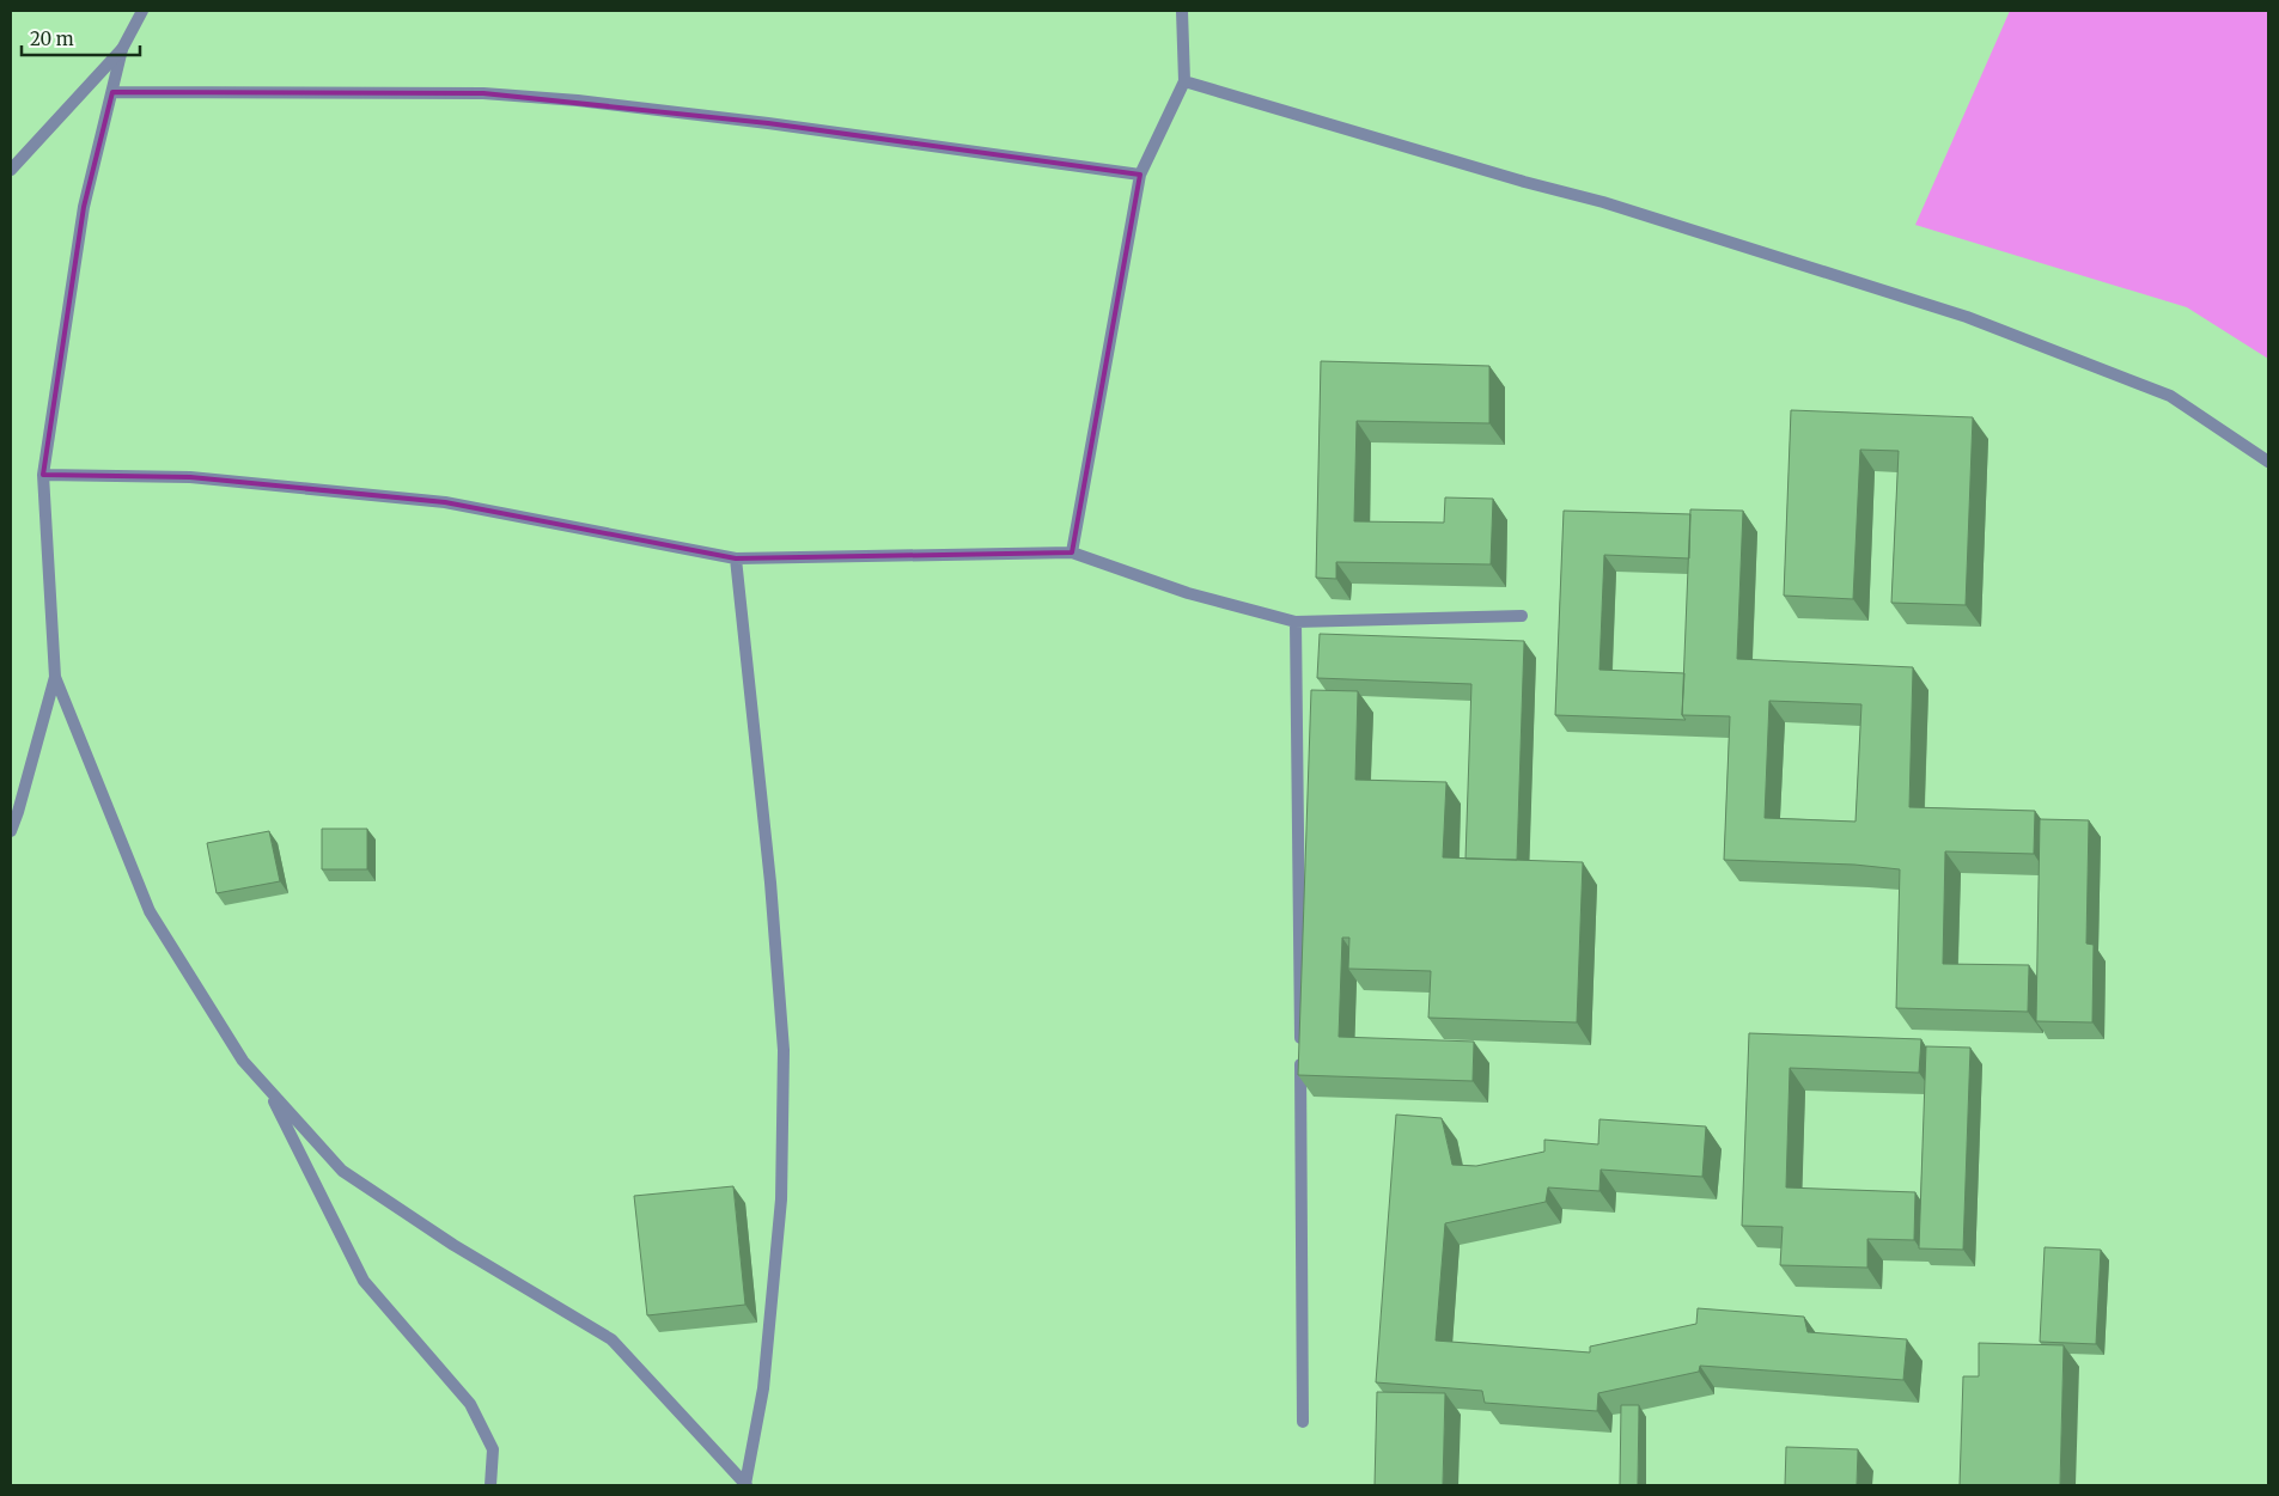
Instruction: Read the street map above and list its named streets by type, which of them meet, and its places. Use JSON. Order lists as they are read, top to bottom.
{
  "scale_bar": "20 m"
}
